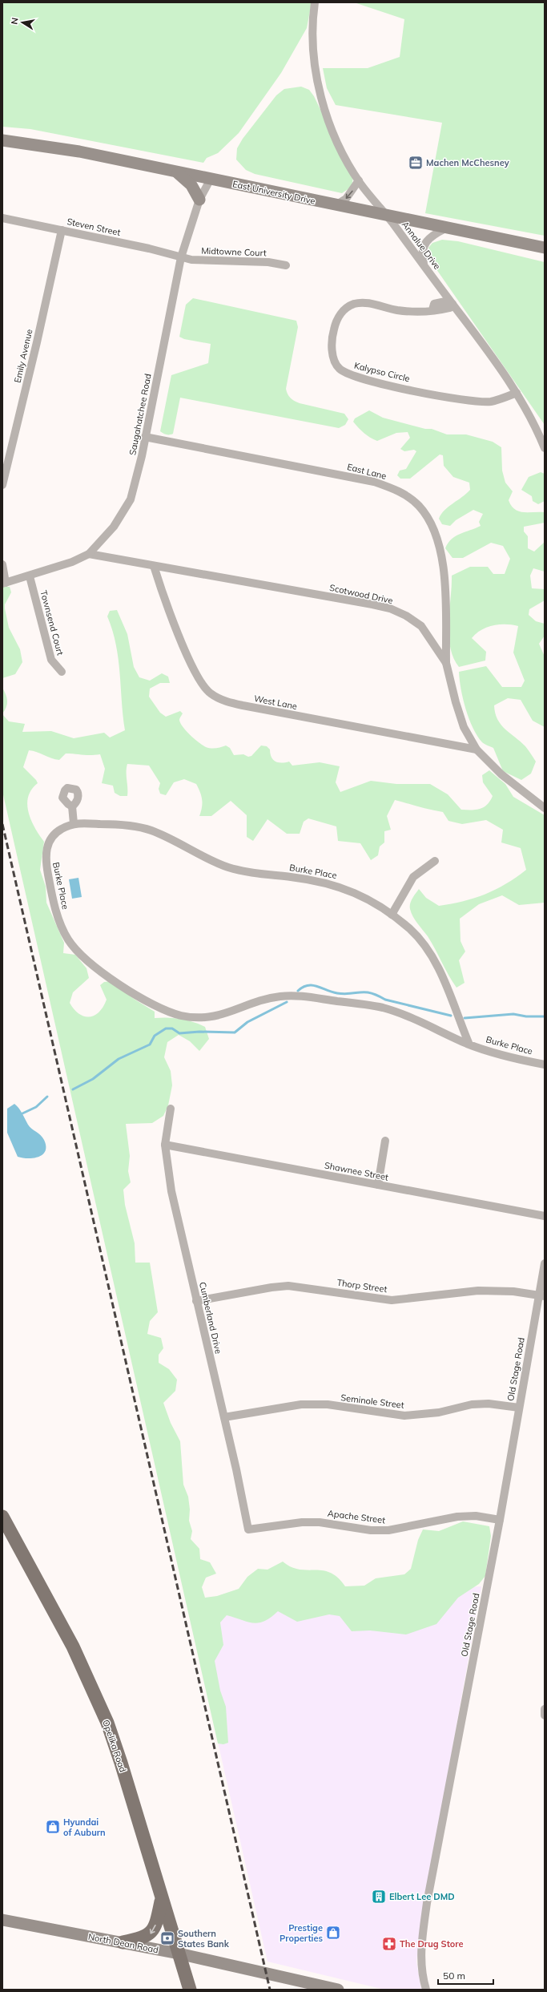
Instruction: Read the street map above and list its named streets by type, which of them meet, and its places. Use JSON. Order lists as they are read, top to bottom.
{
  "streets": {
    "main road": ["East University Drive", "Opelika Road", "North Dean Road"],
    "street": [
      "Steven Street",
      "Annalue Drive",
      "Midtowne Court",
      "Emily Avenue",
      "Kalypso Circle",
      "Saugahatchee Road",
      "East Lane",
      "Scotwood Drive",
      "Townsend Court",
      "West Lane",
      "Burke Place",
      "Shawnee Street",
      "Thorp Street",
      "Cumberland Drive",
      "Old Stage Road",
      "Seminole Street",
      "Apache Street"
    ]
  },
  "crossings": [
    ["East University Drive", "Annalue Drive"],
    ["East University Drive", "Saugahatchee Road"],
    ["Steven Street", "Midtowne Court"],
    ["Steven Street", "Emily Avenue"],
    ["Steven Street", "Saugahatchee Road"],
    ["Annalue Drive", "Kalypso Circle"],
    ["Midtowne Court", "Saugahatchee Road"],
    ["Saugahatchee Road", "East Lane"],
    ["Saugahatchee Road", "Scotwood Drive"],
    ["Saugahatchee Road", "Townsend Court"],
    ["East Lane", "Scotwood Drive"],
    ["Scotwood Drive", "West Lane"],
    ["Shawnee Street", "Cumberland Drive"],
    ["Thorp Street", "Cumberland Drive"],
    ["Thorp Street", "Old Stage Road"],
    ["Cumberland Drive", "Seminole Street"],
    ["Cumberland Drive", "Apache Street"],
    ["Old Stage Road", "Seminole Street"],
    ["Old Stage Road", "Apache Street"],
    ["Opelika Road", "North Dean Road"]
  ],
  "places": {
    "office": ["Machen McChesney"],
    "shop": ["Hyundai of Auburn", "Prestige Properties"],
    "building": ["Elbert Lee DMD"],
    "bank": ["Southern States Bank"],
    "pharmacy": ["The Drug Store"]
  },
  "scale_bar": "50 m",
  "north": "left"
}
